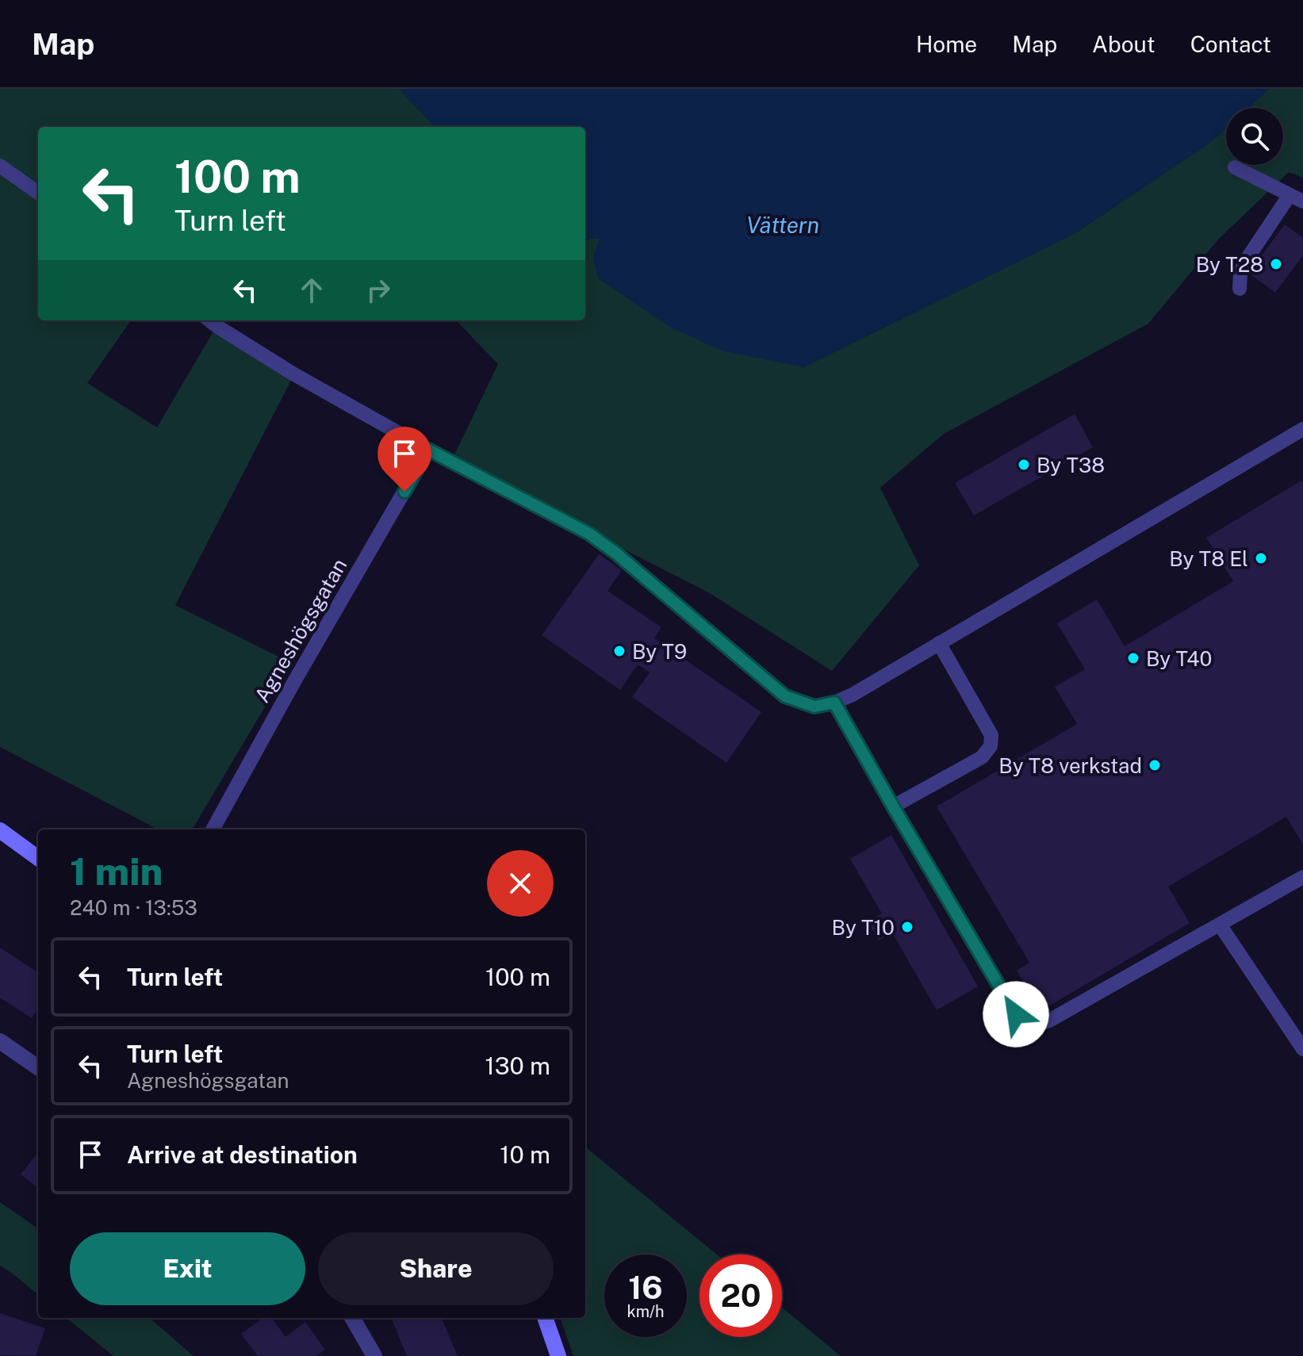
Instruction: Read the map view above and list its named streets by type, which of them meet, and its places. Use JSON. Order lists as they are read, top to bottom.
{
  "streets": {
    "lane": ["Agneshögsgatan"]
  },
  "water": ["Vättern"],
  "places": [
    "By T28",
    "By T38",
    "By T8 El",
    "By T9",
    "By T40",
    "By T8 verkstad",
    "By T10"
  ],
  "page": {
    "header": "Map",
    "nav": [
      "Home",
      "Map",
      "About",
      "Contact"
    ],
    "turn": ["100 m", "Turn left"],
    "heading": ["1 min", "240 m · 13:53"],
    "list": [
      {
        "name": "Turn left",
        "value": "100 m"
      },
      {
        "name": "Turn left",
        "note": "Agneshögsgatan",
        "value": "130 m"
      },
      {
        "name": "Arrive at destination",
        "value": "10 m"
      }
    ],
    "buttons": ["Exit", "Share"],
    "speed": "16 km/h",
    "limit": "20"
  }
}
